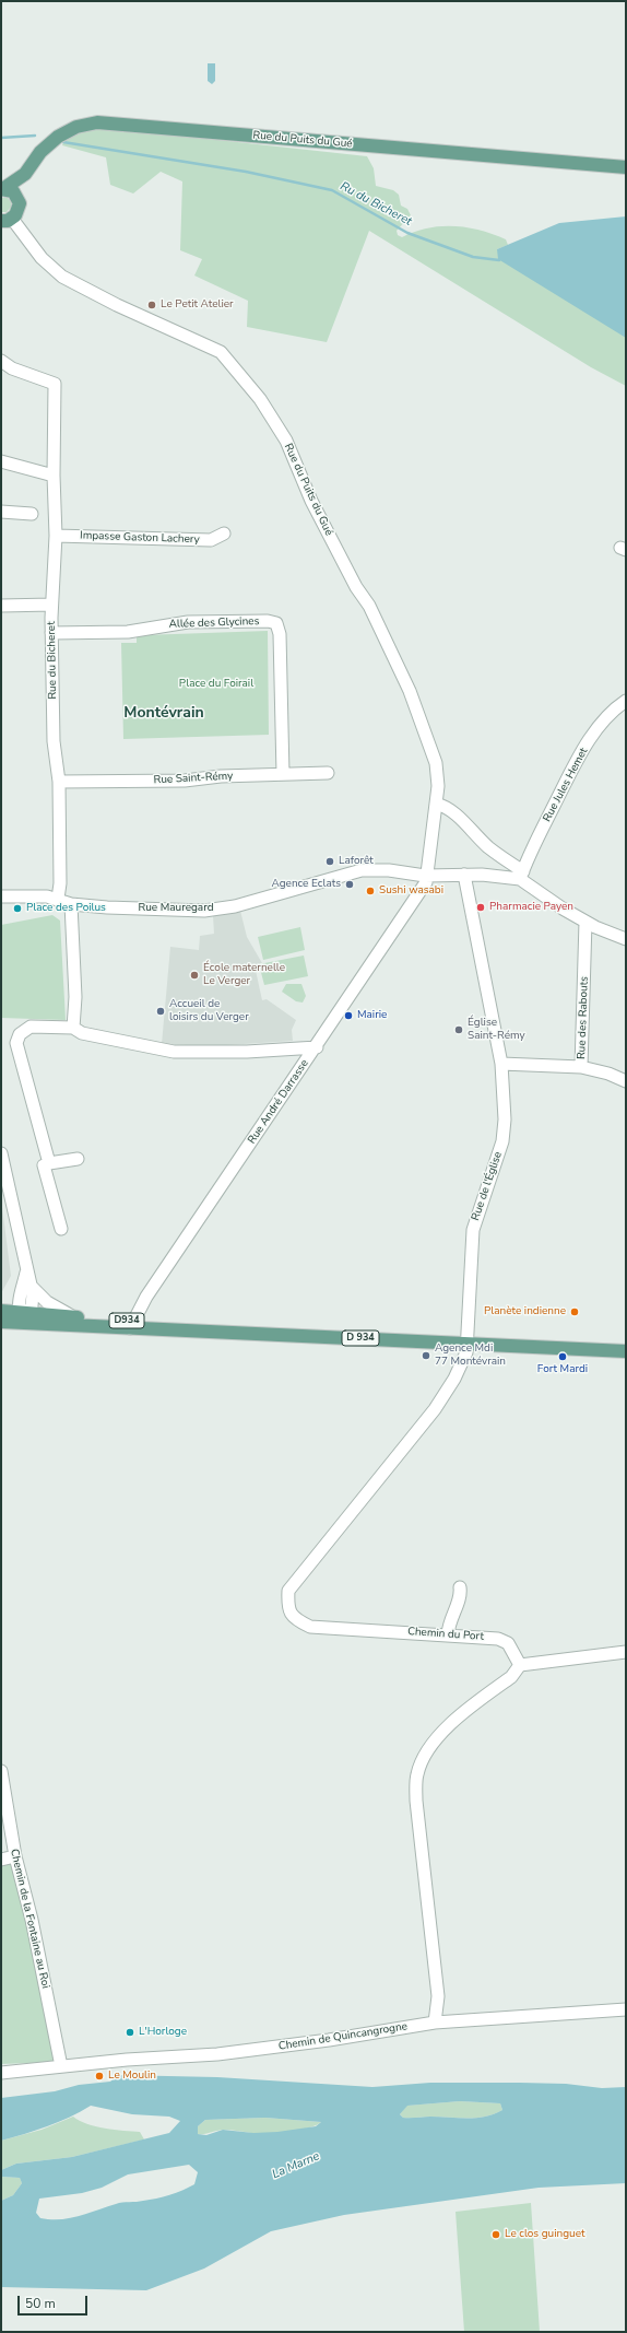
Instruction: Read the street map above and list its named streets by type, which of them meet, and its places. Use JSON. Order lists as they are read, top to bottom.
{
  "streets": {
    "main road": ["Rue du Puits du Gué", "D934", "D 934"],
    "street": [
      "Impasse Gaston Lachery",
      "Allée des Glycines",
      "Rue du Bicheret",
      "Rue Saint-Rémy",
      "Rue Jules Hemet",
      "Rue Mauregard",
      "Rue des Rabouts",
      "Rue André Darrasse",
      "Rue de l'Église",
      "Chemin du Port",
      "Chemin de la Fontaine au Roi",
      "Chemin de Quincangrogne"
    ]
  },
  "crossings": [
    ["Rue du Puits du Gué", "Rue Mauregard"],
    ["Rue du Puits du Gué", "Rue André Darrasse"],
    ["Impasse Gaston Lachery", "Rue du Bicheret"],
    ["Allée des Glycines", "Rue du Bicheret"],
    ["Allée des Glycines", "Rue Saint-Rémy"],
    ["Rue du Bicheret", "Rue Saint-Rémy"],
    ["Rue du Bicheret", "Rue Mauregard"],
    ["Rue Jules Hemet", "Rue Mauregard"],
    ["Rue Mauregard", "Rue André Darrasse"],
    ["Rue Mauregard", "Rue de l'Église"],
    ["Rue André Darrasse", "D934"],
    ["Rue André Darrasse", "D 934"],
    ["Rue de l'Église", "D 934"],
    ["Rue de l'Église", "Chemin du Port"],
    ["D934", "D 934"],
    ["D 934", "Chemin du Port"],
    ["Chemin de la Fontaine au Roi", "Chemin de Quincangrogne"]
  ],
  "districts": ["Montévrain"],
  "water": ["Ru du Bicheret", "La Marne"],
  "parks": ["Place du Foirail"],
  "places": [
    "Le Petit Atelier",
    "Laforêt",
    "Agence Eclats",
    "Sushi wasabi",
    "Pharmacie Payen",
    "Place des Poilus",
    "École maternelle Le Verger",
    "Accueil de loisirs du Verger",
    "Mairie",
    "Église Saint-Rémy",
    "Planète indienne",
    "Agence Mdi 77 Montévrain",
    "Fort Mardi",
    "L'Horloge",
    "Le Moulin",
    "Le clos guinguet"
  ],
  "scale_bar": "50 m"
}
